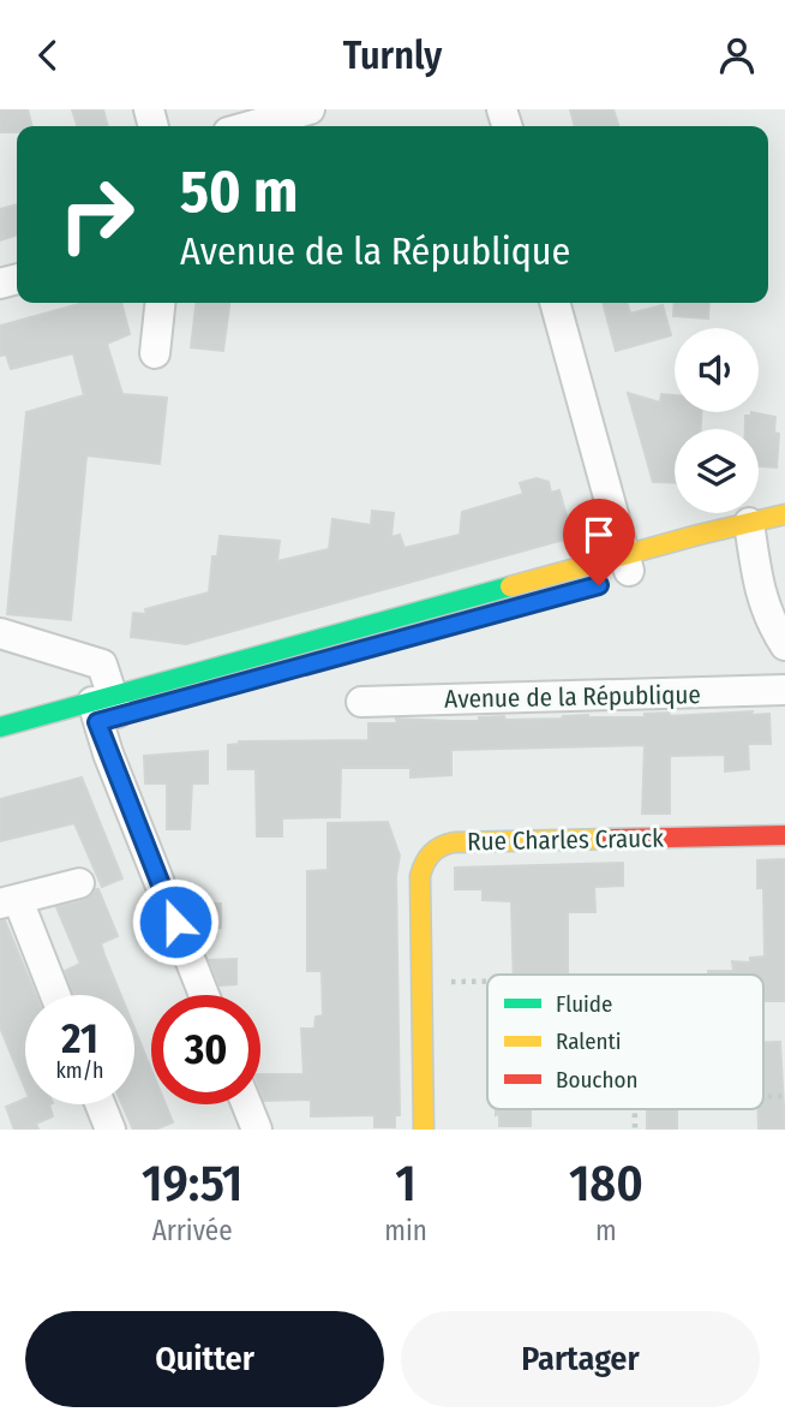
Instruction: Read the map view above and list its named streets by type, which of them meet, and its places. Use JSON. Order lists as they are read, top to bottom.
{
  "streets": {
    "main road": ["Rue Charles Crauck"],
    "street": ["Avenue de la République"]
  },
  "legend": ["Fluide", "Ralenti", "Bouchon"],
  "page": {
    "header": "Turnly",
    "turn": ["50 m", "Avenue de la République"],
    "speed": "21 km/h",
    "limit": "30",
    "eta": [
      "19:51",
      "Arrivée",
      "1",
      "min",
      "180",
      "m"
    ],
    "buttons": ["Quitter", "Partager"]
  }
}
